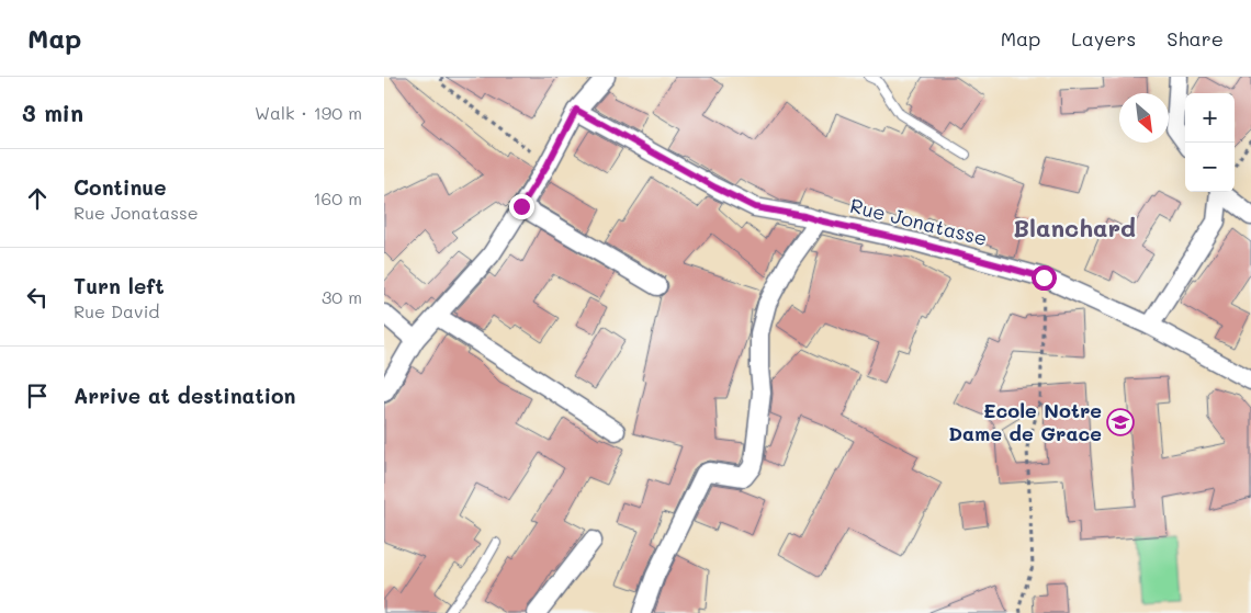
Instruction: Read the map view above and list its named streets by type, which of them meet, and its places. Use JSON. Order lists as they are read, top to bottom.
{
  "streets": {
    "street": ["Rue Jonatasse"]
  },
  "districts": ["Blanchard"],
  "places": {
    "school or university": ["Ecole Notre Dame de Grace"]
  },
  "north": "bottom right",
  "page": {
    "header": "Map",
    "nav": ["Map", "Layers", "Share"],
    "heading": ["3 min", "Walk · 190 m"],
    "map_buttons": ["+", "−"],
    "list": [
      ["Continue", "Rue Jonatasse", "160 m"],
      ["Turn left", "Rue David", "30 m"],
      "Arrive at destination"
    ]
  }
}
